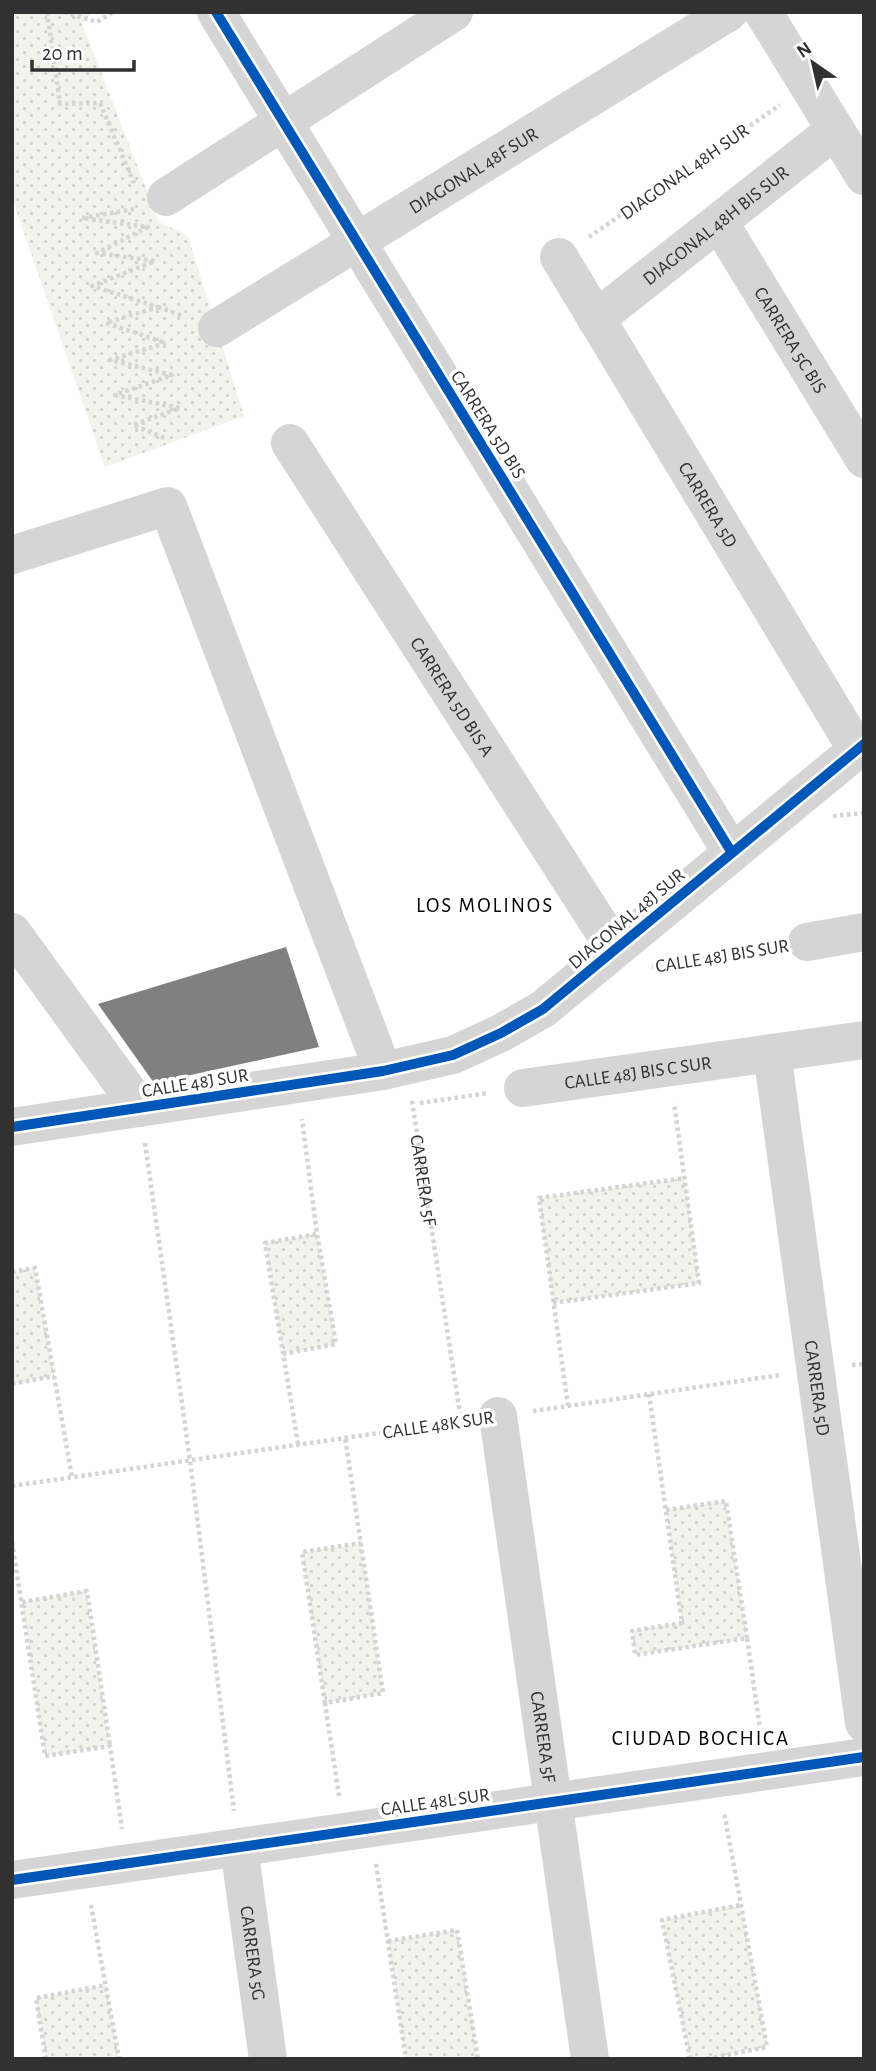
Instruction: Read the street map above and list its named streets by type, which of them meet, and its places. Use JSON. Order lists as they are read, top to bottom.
{
  "streets": {
    "street": [
      "DIAGONAL 48F SUR",
      "DIAGONAL 48H BIS SUR",
      "CARRERA 5C BIS",
      "CARRERA 5D BIS",
      "CARRERA 5D",
      "CARRERA 5D BIS A",
      "DIAGONAL 48J SUR",
      "CALLE 48J BIS SUR",
      "CALLE 48J BIS C SUR",
      "CALLE 48J SUR",
      "CARRERA 5F",
      "CALLE 48L SUR",
      "CARRERA 5G"
    ],
    "path": ["DIAGONAL 48H SUR", "CALLE 48K SUR"]
  },
  "crossings": [
    ["DIAGONAL 48F SUR", "CARRERA 5D BIS"],
    ["DIAGONAL 48H SUR", "CARRERA 5D"],
    ["DIAGONAL 48H BIS SUR", "CARRERA 5C BIS"],
    ["DIAGONAL 48H BIS SUR", "CARRERA 5D"],
    ["CARRERA 5D BIS", "DIAGONAL 48J SUR"],
    ["CARRERA 5D", "DIAGONAL 48J SUR"],
    ["CARRERA 5D", "CALLE 48J BIS C SUR"],
    ["CARRERA 5D", "CALLE 48K SUR"],
    ["CARRERA 5D BIS A", "DIAGONAL 48J SUR"],
    ["CARRERA 5D BIS A", "CALLE 48J BIS SUR"],
    ["DIAGONAL 48J SUR", "CALLE 48J BIS SUR"],
    ["DIAGONAL 48J SUR", "CALLE 48J SUR"],
    ["DIAGONAL 48J SUR", "CARRERA 5F"],
    ["CALLE 48J SUR", "CARRERA 5F"],
    ["CARRERA 5F", "CALLE 48K SUR"],
    ["CARRERA 5F", "CALLE 48L SUR"],
    ["CALLE 48L SUR", "CARRERA 5G"]
  ],
  "districts": ["LOS MOLINOS", "CIUDAD BOCHICA"],
  "scale_bar": "20 m",
  "north": "top left"
}
